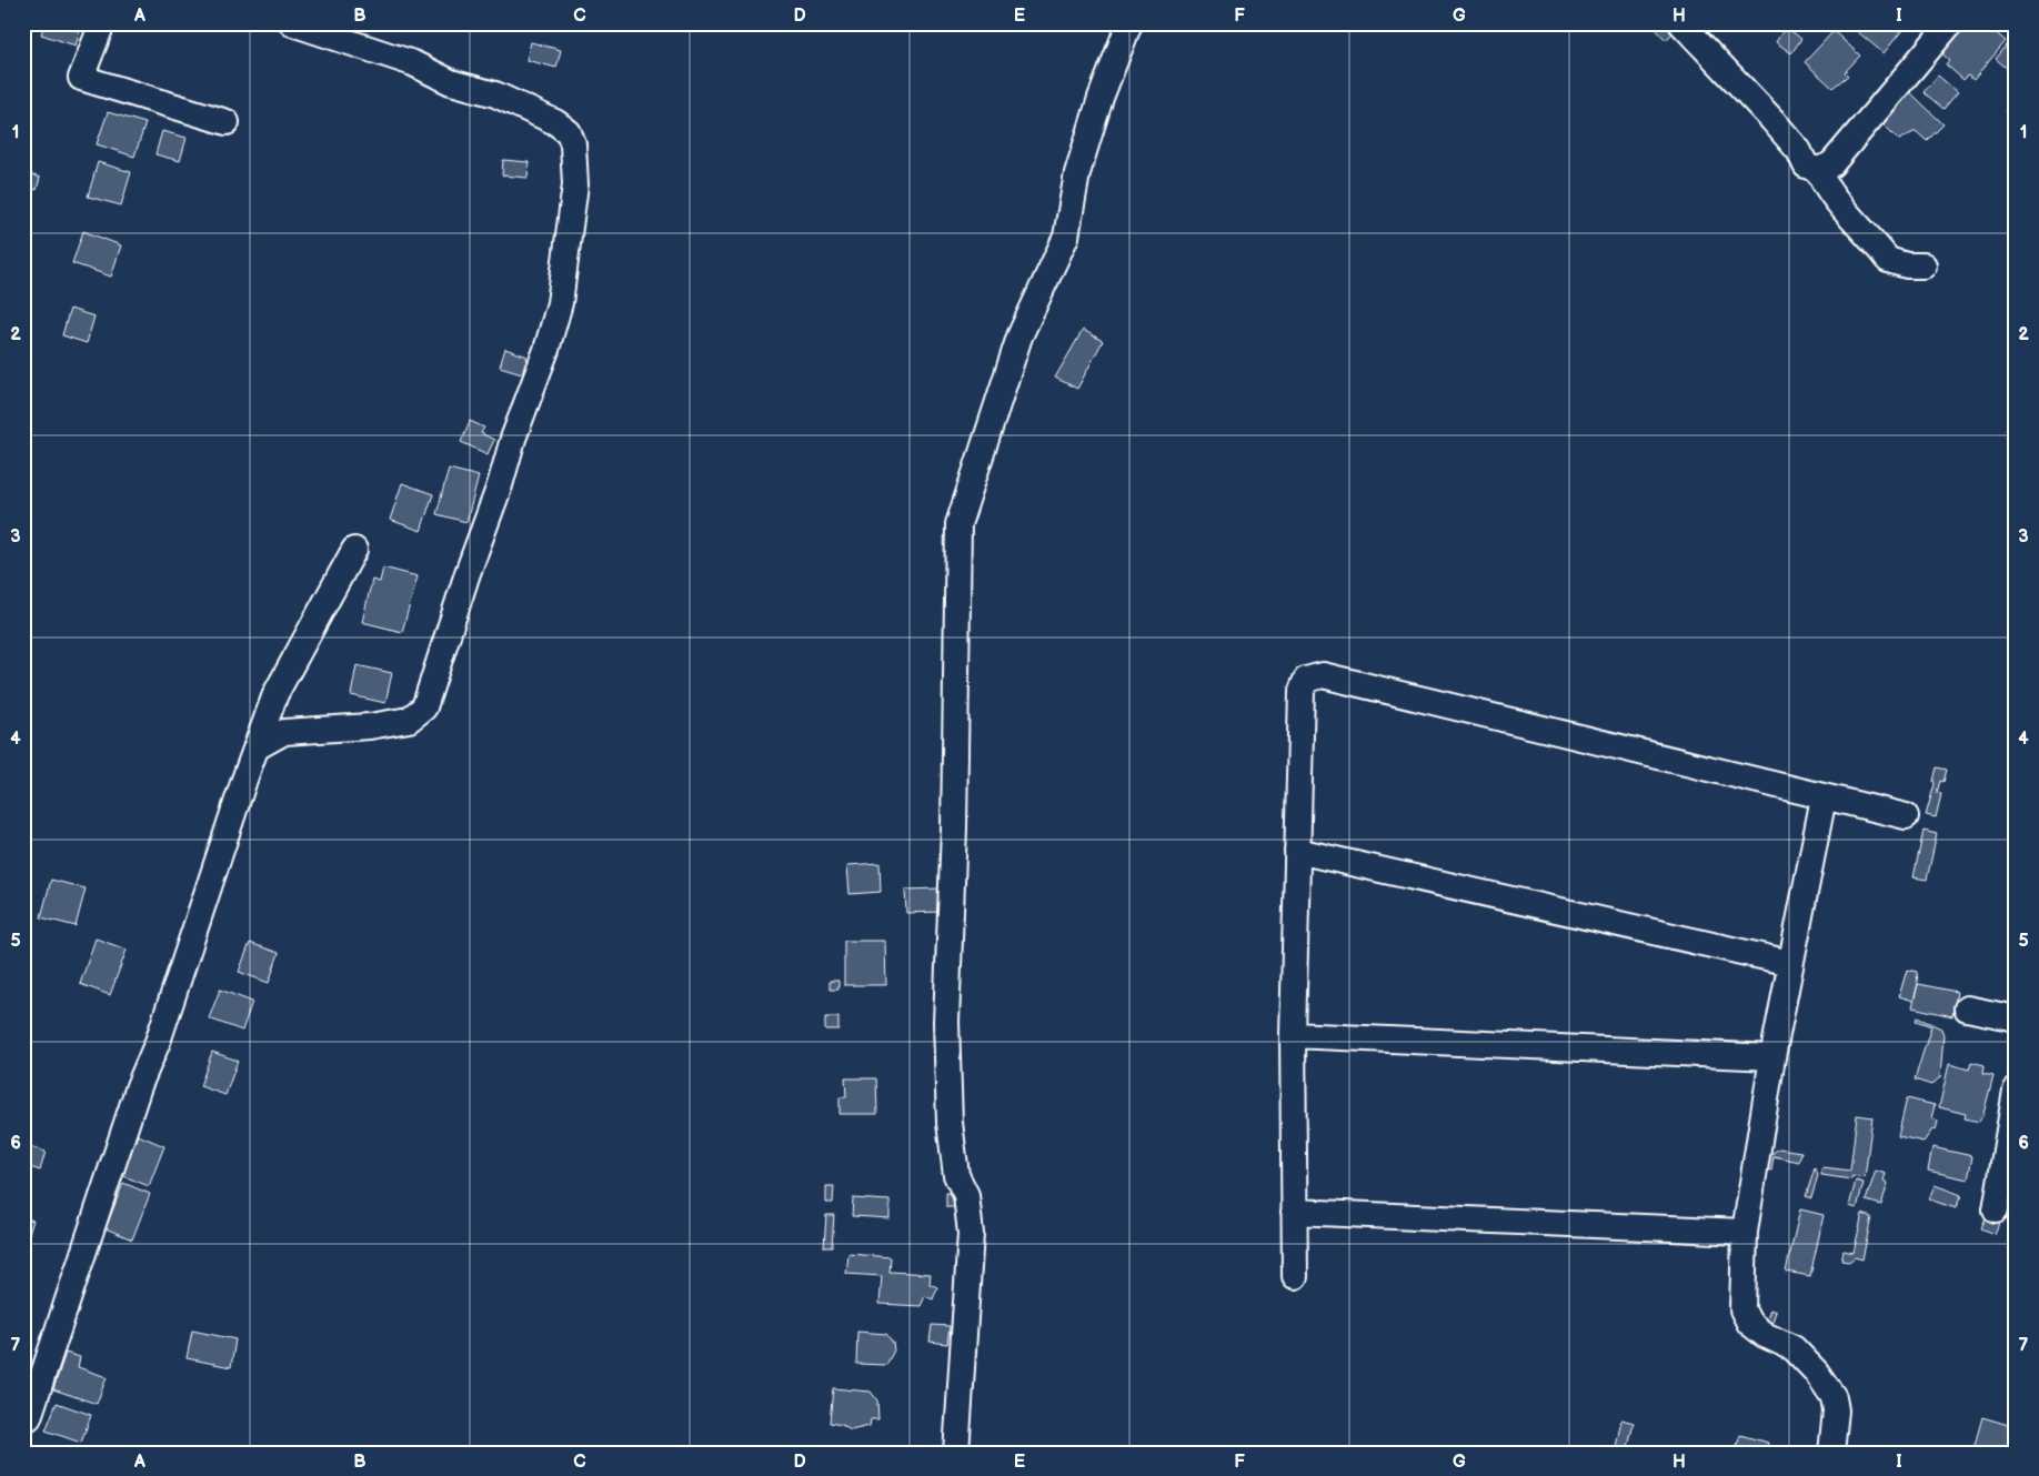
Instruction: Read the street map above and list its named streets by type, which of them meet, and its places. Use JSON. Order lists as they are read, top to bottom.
{
  "grid": {
    "columns": [
      "A",
      "B",
      "C",
      "D",
      "E",
      "F",
      "G",
      "H",
      "I"
    ],
    "rows": [
      "1",
      "2",
      "3",
      "4",
      "5",
      "6",
      "7"
    ]
  }
}
